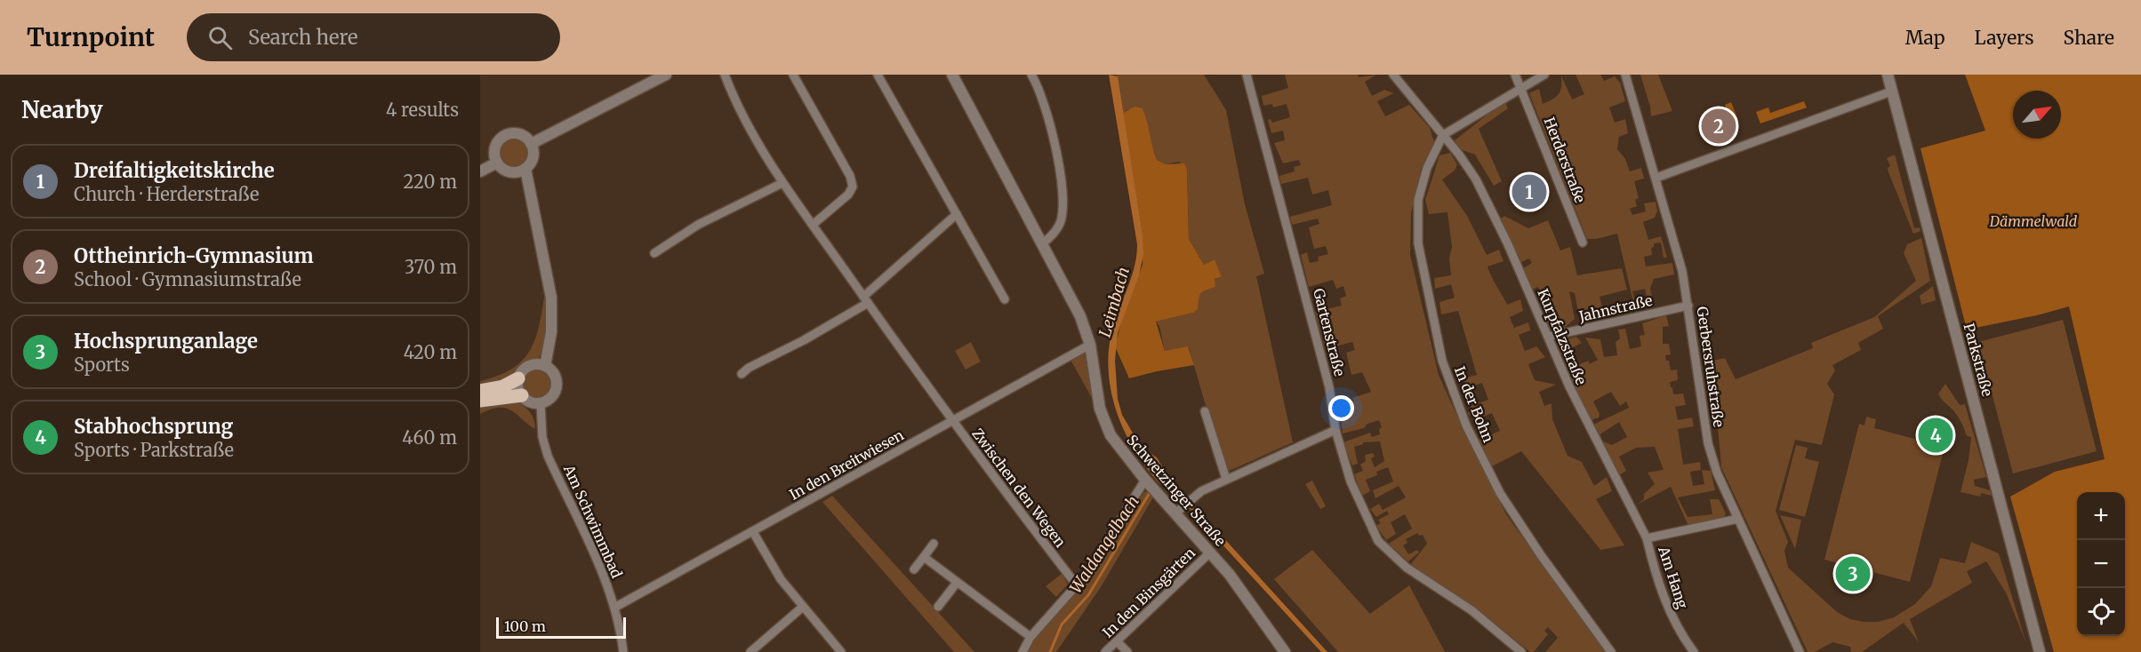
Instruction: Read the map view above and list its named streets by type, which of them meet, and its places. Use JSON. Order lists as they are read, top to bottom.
{
  "streets": {
    "street": [
      "Herderstraße",
      "Jahnstraße",
      "Gartenstraße",
      "Kurpfalzstraße",
      "Parkstraße",
      "Gerbersruhstraße",
      "In der Bohn",
      "In den Breitwiesen",
      "Zwischen den Wegen",
      "Schwetzinger Straße",
      "Am Schwimmbad",
      "Am Hang",
      "In den Binsgärten"
    ]
  },
  "crossings": [
    ["Jahnstraße", "Kurpfalzstraße"],
    ["Jahnstraße", "Gerbersruhstraße"],
    ["Kurpfalzstraße", "In der Bohn"],
    ["Kurpfalzstraße", "Am Hang"],
    ["In den Breitwiesen", "Zwischen den Wegen"],
    ["In den Breitwiesen", "Schwetzinger Straße"],
    ["In den Breitwiesen", "Am Schwimmbad"],
    ["Schwetzinger Straße", "In den Binsgärten"]
  ],
  "water": ["Leimbach", "Waldangelbach"],
  "parks": ["Dämmelwald"],
  "scale_bar": "100 m",
  "north": "top right",
  "page": {
    "header": "Turnpoint",
    "search": "Search here",
    "nav": ["Map", "Layers", "Share"],
    "heading": ["Nearby", "4 results"],
    "pins": [
      "2",
      "1",
      "4",
      "3"
    ],
    "list": [
      {
        "mark": "1",
        "name": "Dreifaltigkeitskirche",
        "note": "Church · Herderstraße",
        "value": "220 m"
      },
      {
        "mark": "2",
        "name": "Ottheinrich-Gymnasium",
        "note": "School · Gymnasiumstraße",
        "value": "370 m"
      },
      {
        "mark": "3",
        "name": "Hochsprunganlage",
        "note": "Sports",
        "value": "420 m"
      },
      {
        "mark": "4",
        "name": "Stabhochsprung",
        "note": "Sports · Parkstraße",
        "value": "460 m"
      }
    ],
    "map_buttons": ["+", "−"],
    "scale": "100 m"
  }
}
